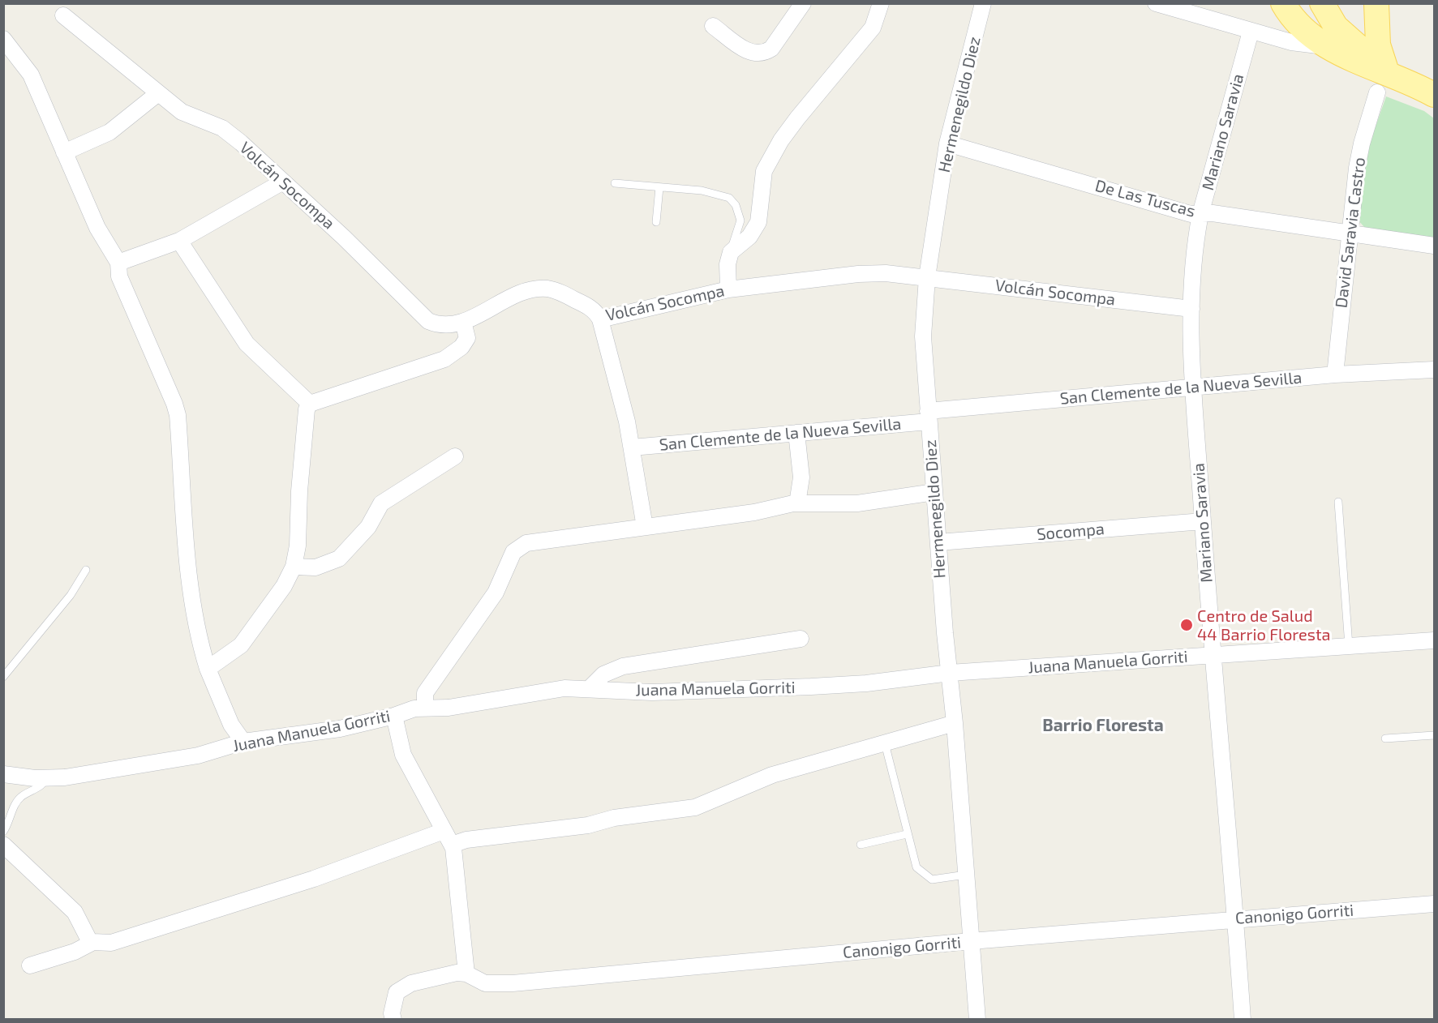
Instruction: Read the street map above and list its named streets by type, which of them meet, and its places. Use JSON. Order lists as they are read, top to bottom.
{
  "streets": {
    "street": [
      "Hermenegildo Diez",
      "Mariano Saravia",
      "Volcán Socompa",
      "De Las Tuscas",
      "David Saravia Castro",
      "San Clemente de la Nueva Sevilla",
      "Socompa",
      "Juana Manuela Gorriti",
      "Canonigo Gorriti"
    ]
  },
  "crossings": [
    ["Hermenegildo Diez", "Volcán Socompa"],
    ["Hermenegildo Diez", "De Las Tuscas"],
    ["Hermenegildo Diez", "San Clemente de la Nueva Sevilla"],
    ["Hermenegildo Diez", "Socompa"],
    ["Hermenegildo Diez", "Juana Manuela Gorriti"],
    ["Hermenegildo Diez", "Canonigo Gorriti"],
    ["Mariano Saravia", "Volcán Socompa"],
    ["Mariano Saravia", "De Las Tuscas"],
    ["Mariano Saravia", "San Clemente de la Nueva Sevilla"],
    ["Mariano Saravia", "Socompa"],
    ["Mariano Saravia", "Juana Manuela Gorriti"],
    ["Mariano Saravia", "Canonigo Gorriti"],
    ["De Las Tuscas", "David Saravia Castro"],
    ["David Saravia Castro", "San Clemente de la Nueva Sevilla"]
  ],
  "districts": ["Barrio Floresta"],
  "places": ["Centro de Salud 44 Barrio Floresta"]
}
